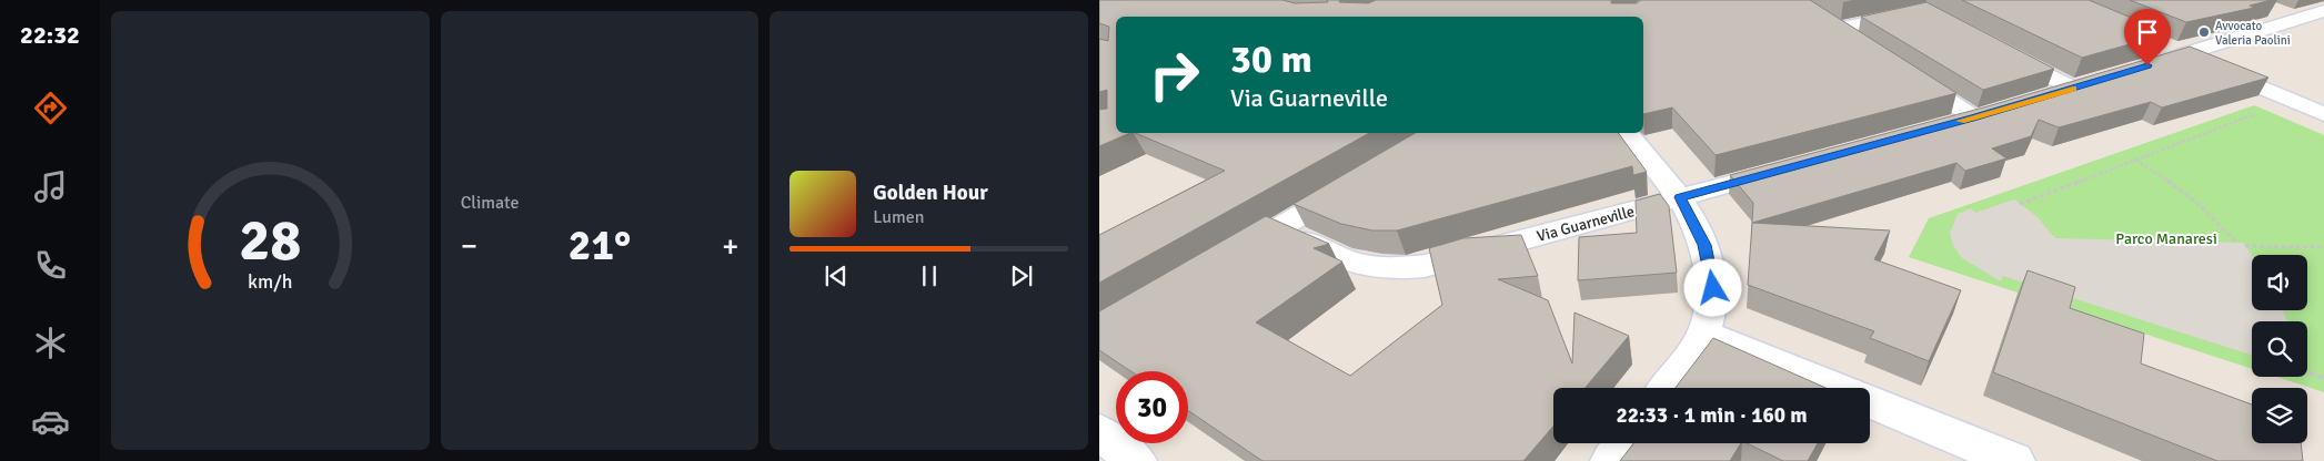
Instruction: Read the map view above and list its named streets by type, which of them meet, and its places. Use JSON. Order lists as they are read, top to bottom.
{
  "streets": {
    "street": ["Via Guarneville"]
  },
  "parks": ["Parco Manaresi"],
  "places": ["Avvocato Valeria Paolini"],
  "page": {
    "tabs": "22:32",
    "tile": "Climate",
    "turn": ["30 m", "Via Guarneville"],
    "song": ["Golden Hour", "Lumen"],
    "heat": ["−", "21°", "+"],
    "limit": "30",
    "trip": "22:33 · 1 min · 160 m",
    "gauge": ["28", "km/h"]
  }
}
